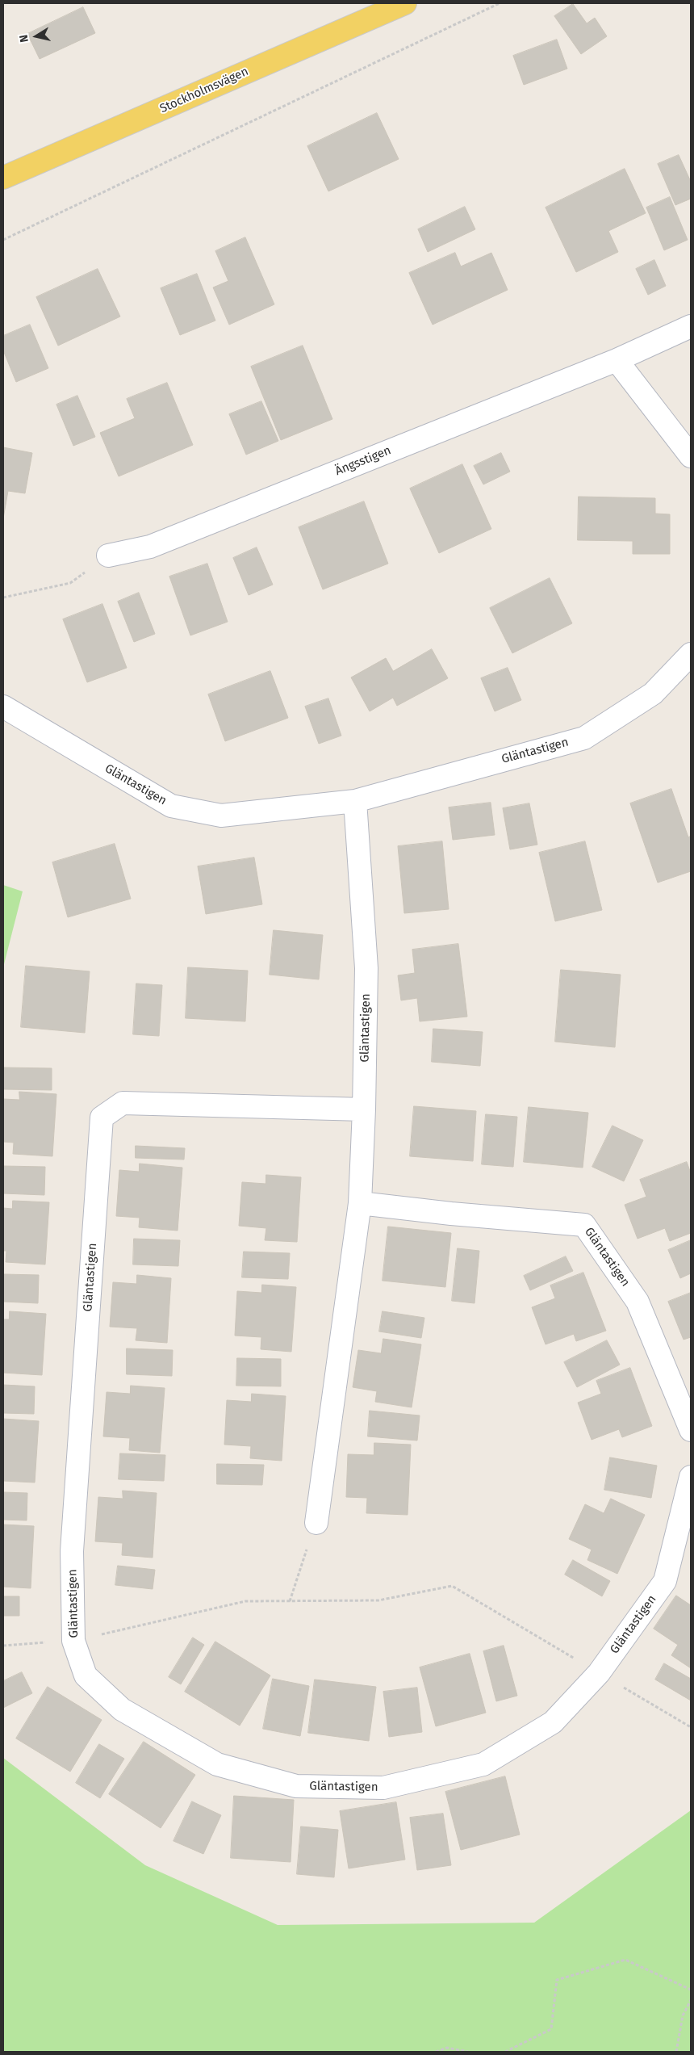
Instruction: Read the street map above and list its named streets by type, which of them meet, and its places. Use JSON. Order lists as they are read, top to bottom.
{
  "streets": {
    "main road": ["Stockholmsvägen"],
    "street": ["Ängsstigen", "Gläntastigen"]
  },
  "north": "left"
}
